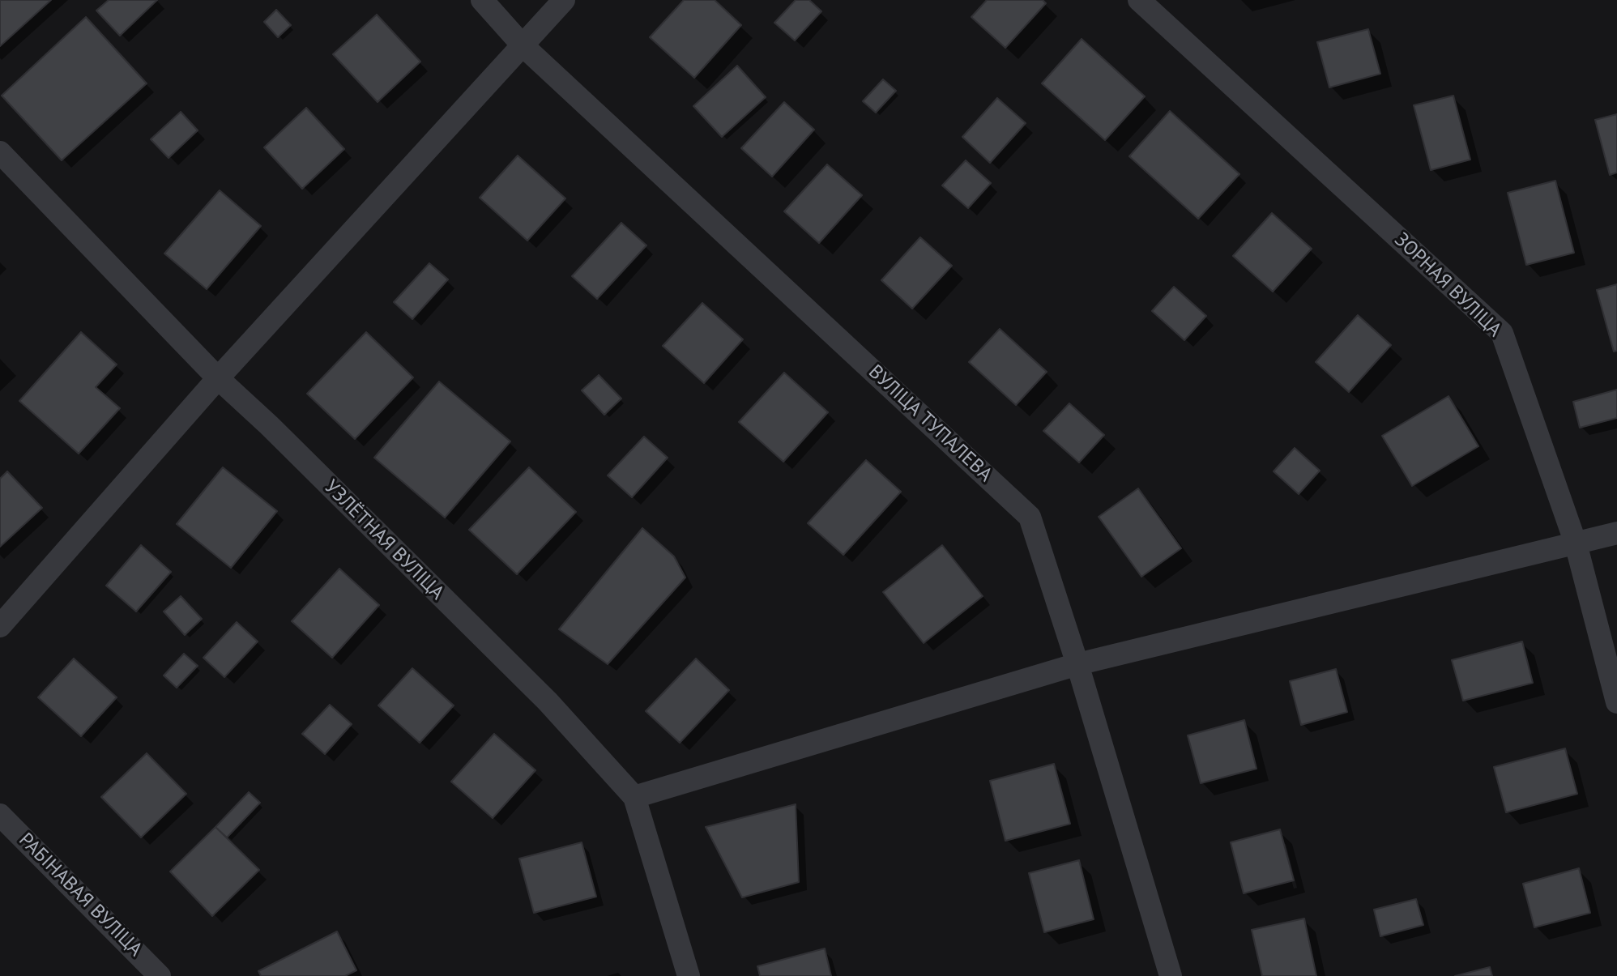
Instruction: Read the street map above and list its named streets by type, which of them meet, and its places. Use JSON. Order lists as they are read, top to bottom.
{
  "streets": {
    "street": [
      "ЗОРНАЯ ВУЛІЦА",
      "ВУЛІЦА ТУПАЛЕВА",
      "УЗЛЁТНАЯ ВУЛІЦА",
      "РАБІНАВАЯ ВУЛІЦА"
    ]
  }
}
